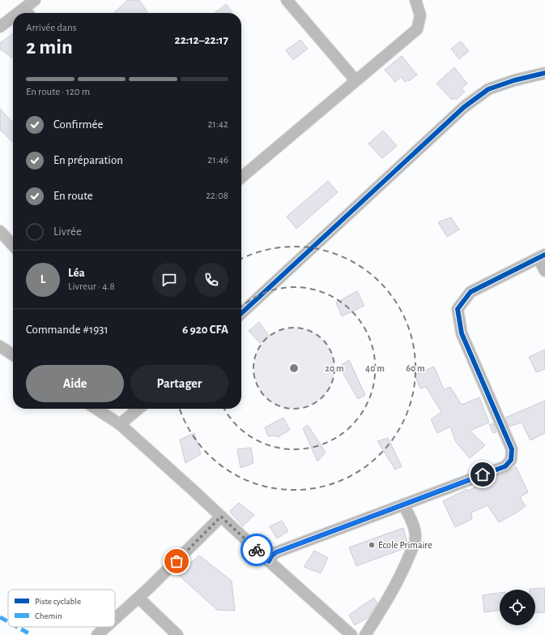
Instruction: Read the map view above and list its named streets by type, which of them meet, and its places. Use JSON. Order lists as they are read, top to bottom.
{
  "places": ["École Primaire"],
  "legend": ["Piste cyclable", "Chemin"],
  "page": {
    "heading": ["2 min", "Arrivée dans", "22:12–22:17"],
    "panel": [
      "Léa",
      "Livreur · 4.8",
      "Commande #1931",
      "6 920 CFA"
    ],
    "bar": "En route · 120 m",
    "list": [
      ["Confirmée", "21:42"],
      ["En préparation", "21:46"],
      ["En route", "22:08"],
      "Livrée"
    ],
    "round": "L",
    "buttons": ["Aide", "Partager"]
  },
  "rings": ["20 m", "40 m", "60 m"]
}
